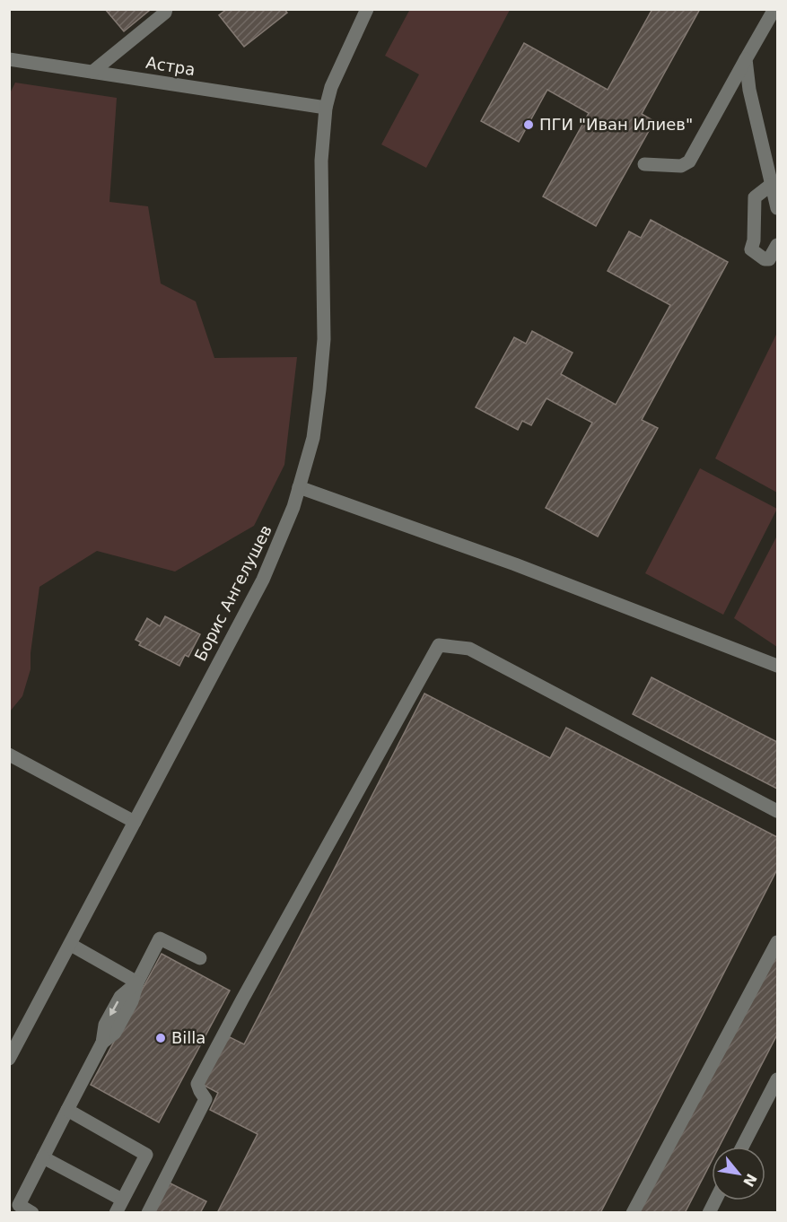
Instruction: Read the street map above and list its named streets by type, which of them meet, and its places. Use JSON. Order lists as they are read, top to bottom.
{
  "streets": {
    "street": ["Астра", "Борис Ангелушев"]
  },
  "crossings": [
    ["Астра", "Борис Ангелушев"]
  ],
  "places": ["ПГИ \"Иван Илиев\"", "Billa"],
  "north": "bottom right"
}
